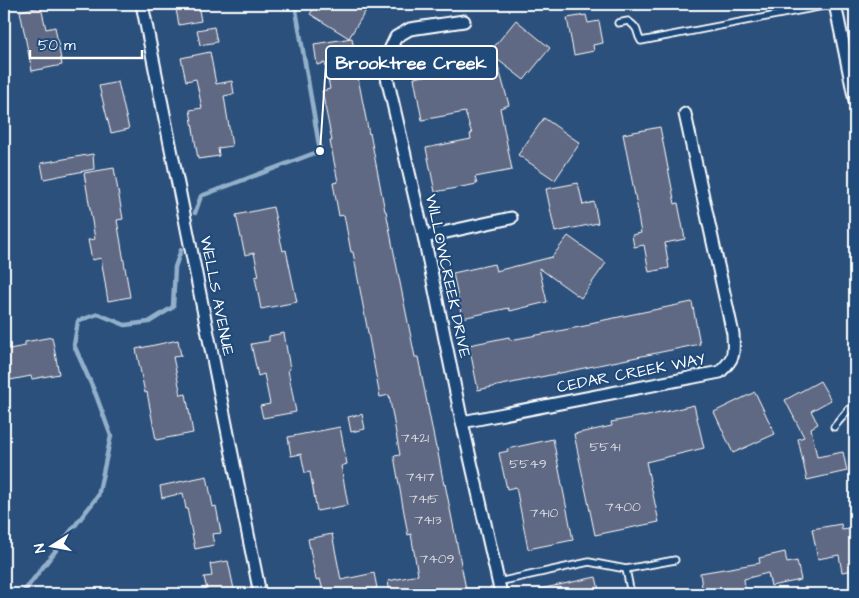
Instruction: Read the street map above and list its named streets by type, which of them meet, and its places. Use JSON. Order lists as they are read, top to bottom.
{
  "streets": {
    "street": ["WILLOWCREEK DRIVE", "WELLS AVENUE", "CEDAR CREEK WAY"]
  },
  "crossings": [
    ["WILLOWCREEK DRIVE", "CEDAR CREEK WAY"]
  ],
  "places": ["Brooktree Creek"],
  "house_numbers": [
    "7421",
    "5541",
    "5549",
    "7417",
    "7415",
    "7400",
    "7410",
    "7413",
    "7409"
  ],
  "scale_bar": "50 m",
  "north": "left"
}
